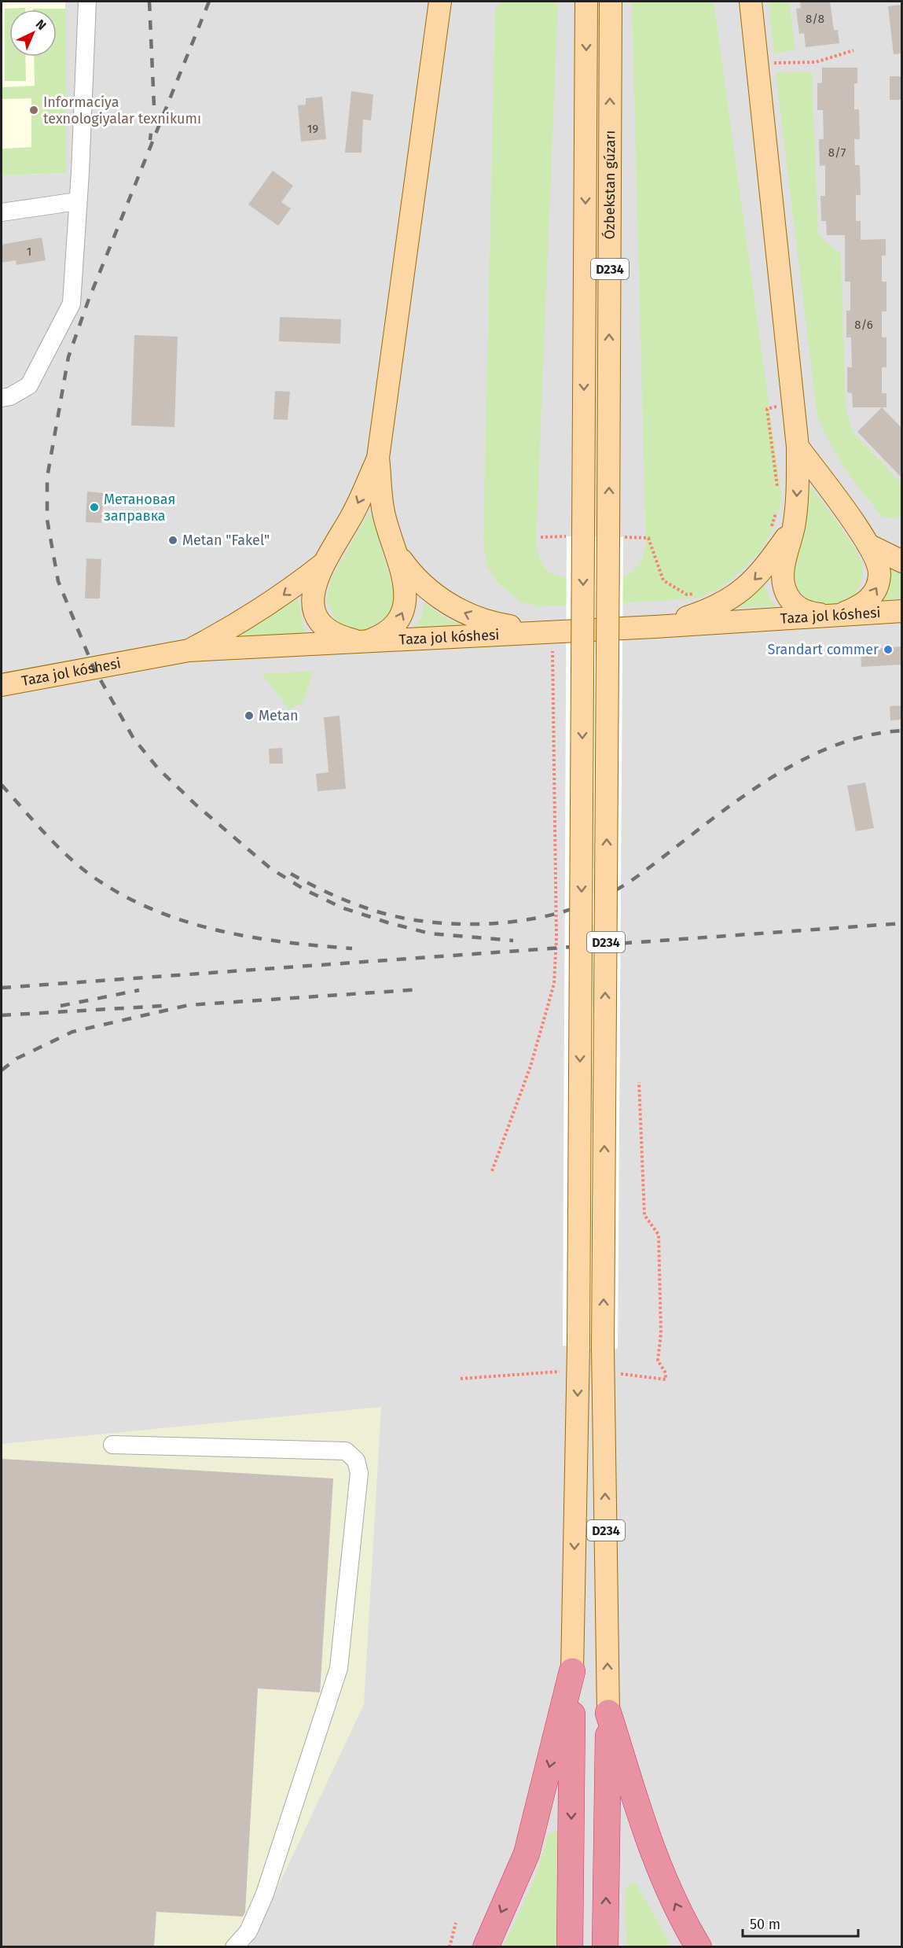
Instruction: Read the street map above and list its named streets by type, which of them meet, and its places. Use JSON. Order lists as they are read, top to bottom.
{
  "streets": {
    "main road": ["Ózbekstan gúzarı", "D234", "Taza jol kóshesi"]
  },
  "crossings": [
    ["Ózbekstan gúzarı", "D234"]
  ],
  "places": [
    "Informaciya texnologiyalar texnikumı",
    "Метановая заправка",
    "Metan \"Fakel\"",
    "Srandart commer",
    "Metan"
  ],
  "house_numbers": [
    "8/8",
    "19",
    "8/7",
    "1",
    "8/6"
  ],
  "scale_bar": "50 m",
  "north": "top right"
}
